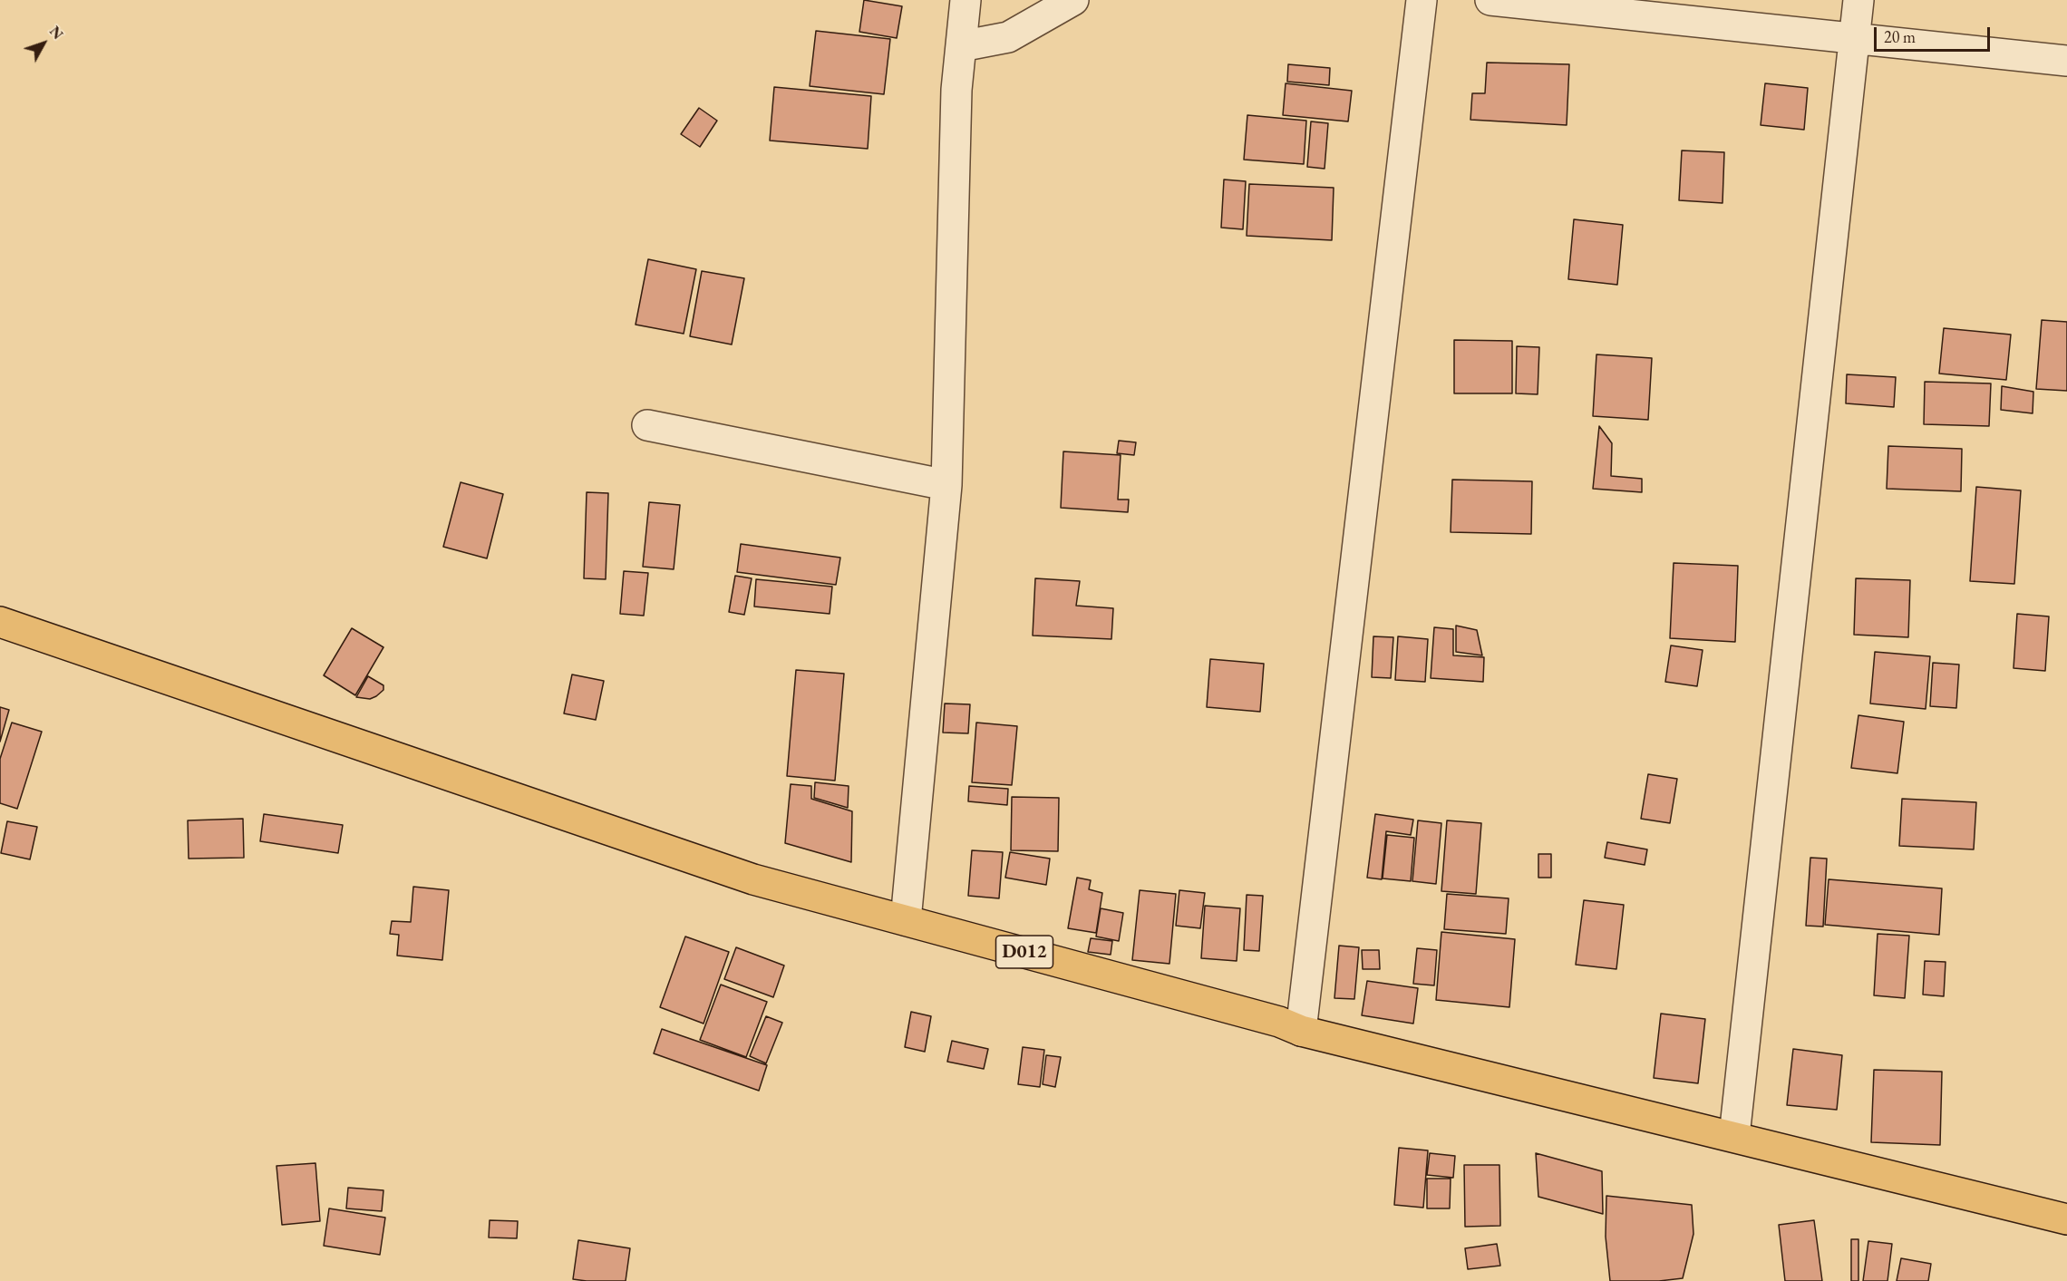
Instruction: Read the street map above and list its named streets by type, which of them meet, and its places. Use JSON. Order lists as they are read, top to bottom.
{
  "streets": {
    "main road": ["D012"]
  },
  "scale_bar": "20 m",
  "north": "top right"
}
